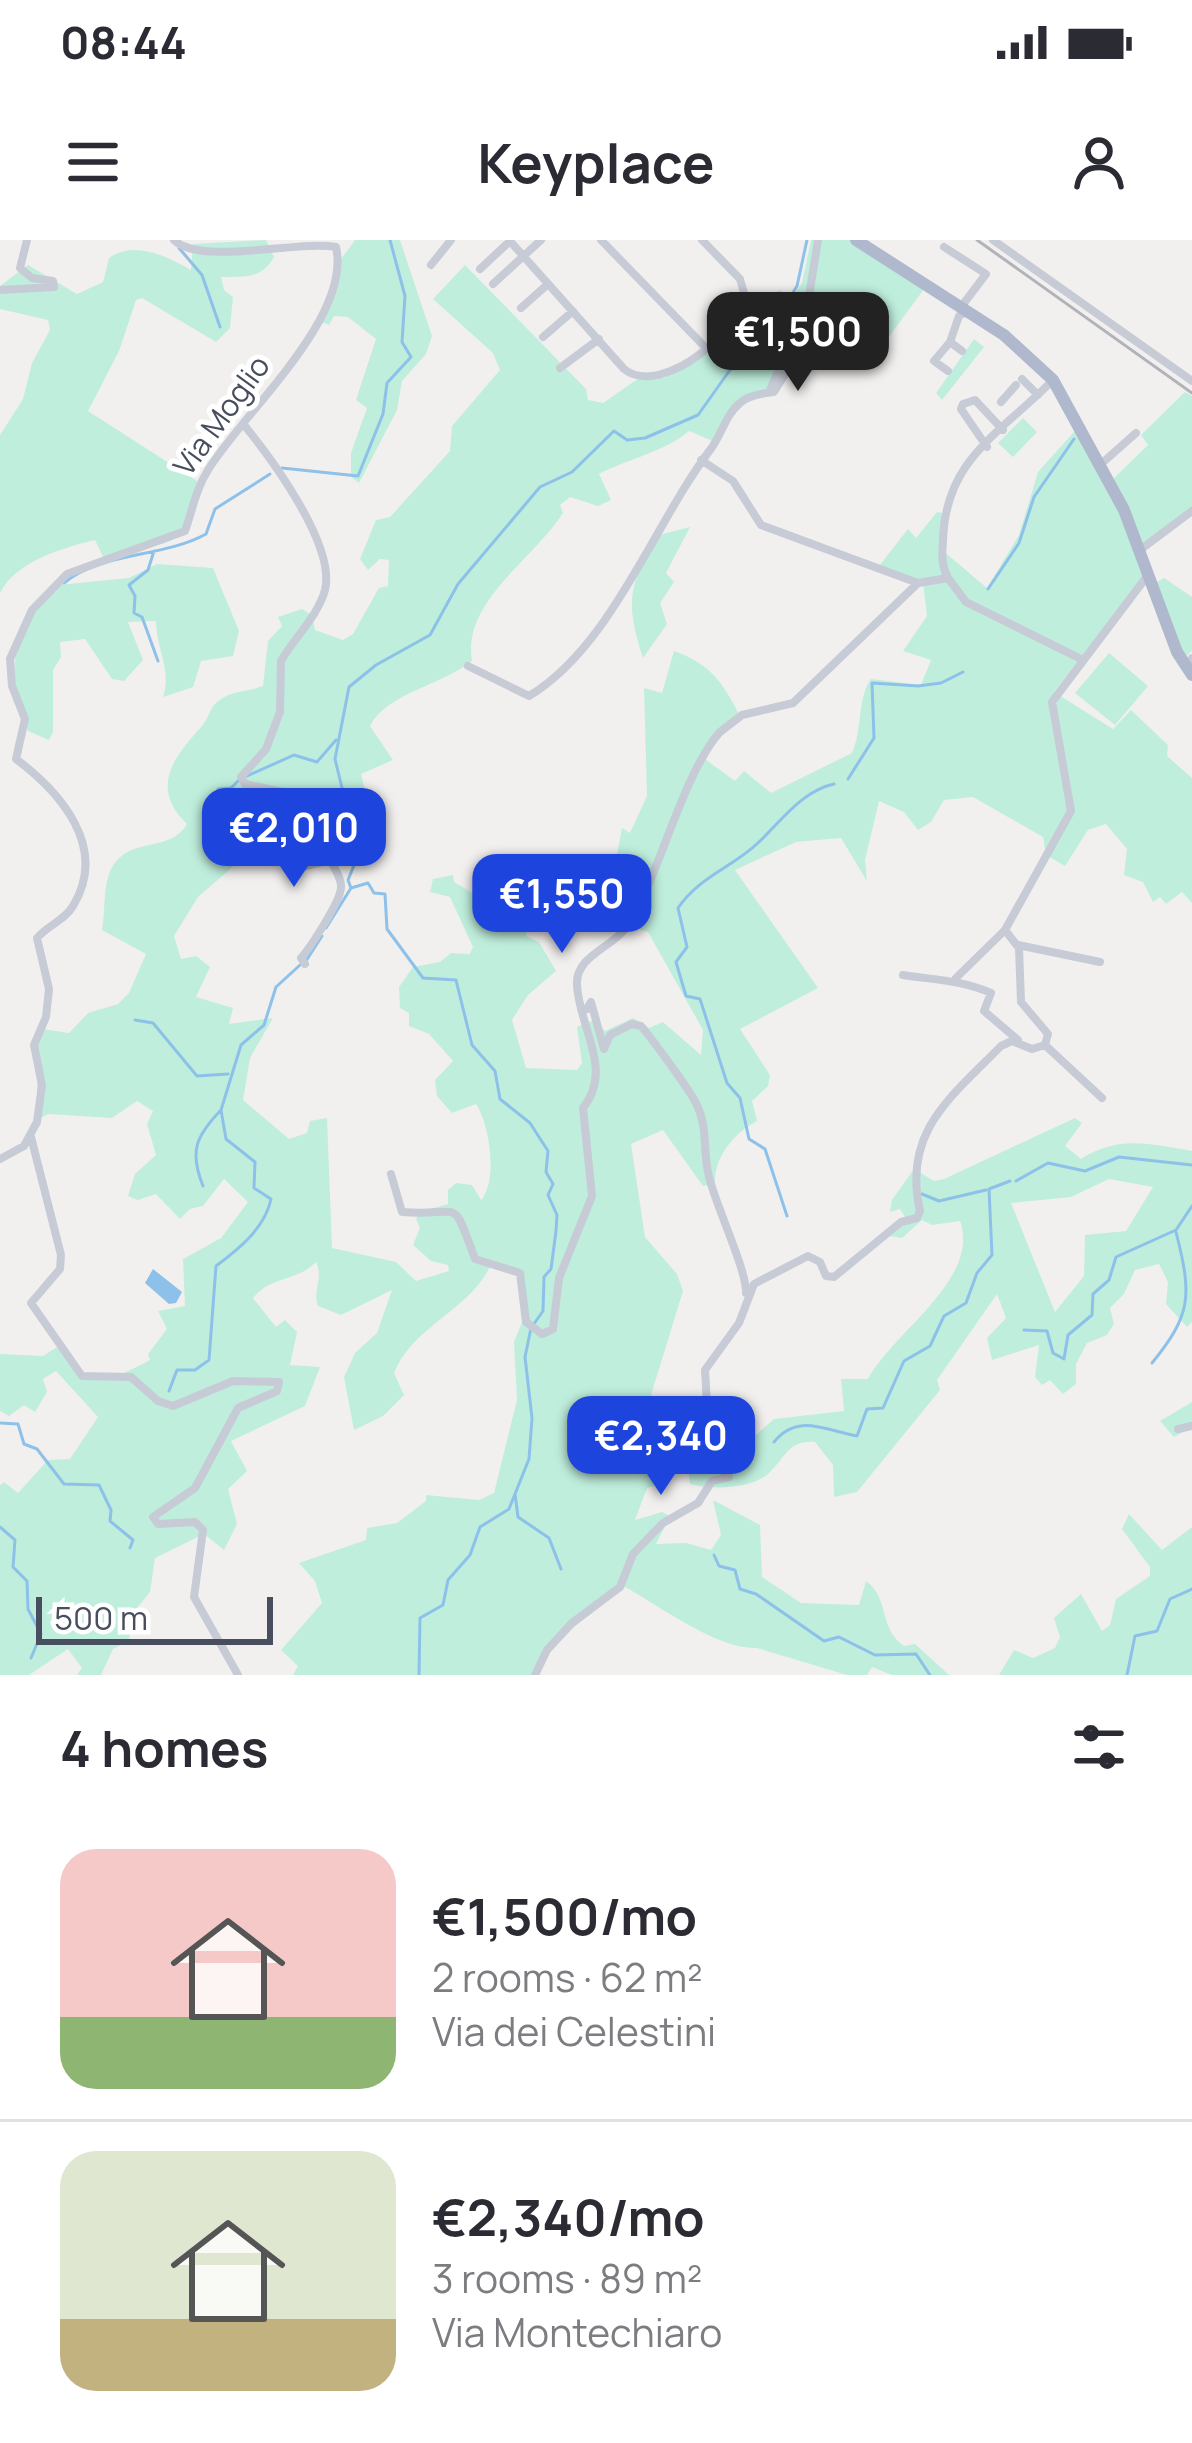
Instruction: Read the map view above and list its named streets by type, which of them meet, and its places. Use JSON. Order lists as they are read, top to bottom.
{
  "streets": {
    "street": ["Via Moglio"]
  },
  "scale_bar": "500 m",
  "page": {
    "status": "08:44",
    "header": "Keyplace",
    "price": [
      "€1,500",
      "€2,010",
      "€1,550",
      "€2,340"
    ],
    "scale": "500 m",
    "heading": "4 homes",
    "list": [
      {
        "name": "€1,500/mo",
        "note": "2 rooms · 62 m² · Via dei Celestini"
      },
      {
        "name": "€2,340/mo",
        "note": "3 rooms · 89 m² · Via Montechiaro"
      }
    ]
  }
}
